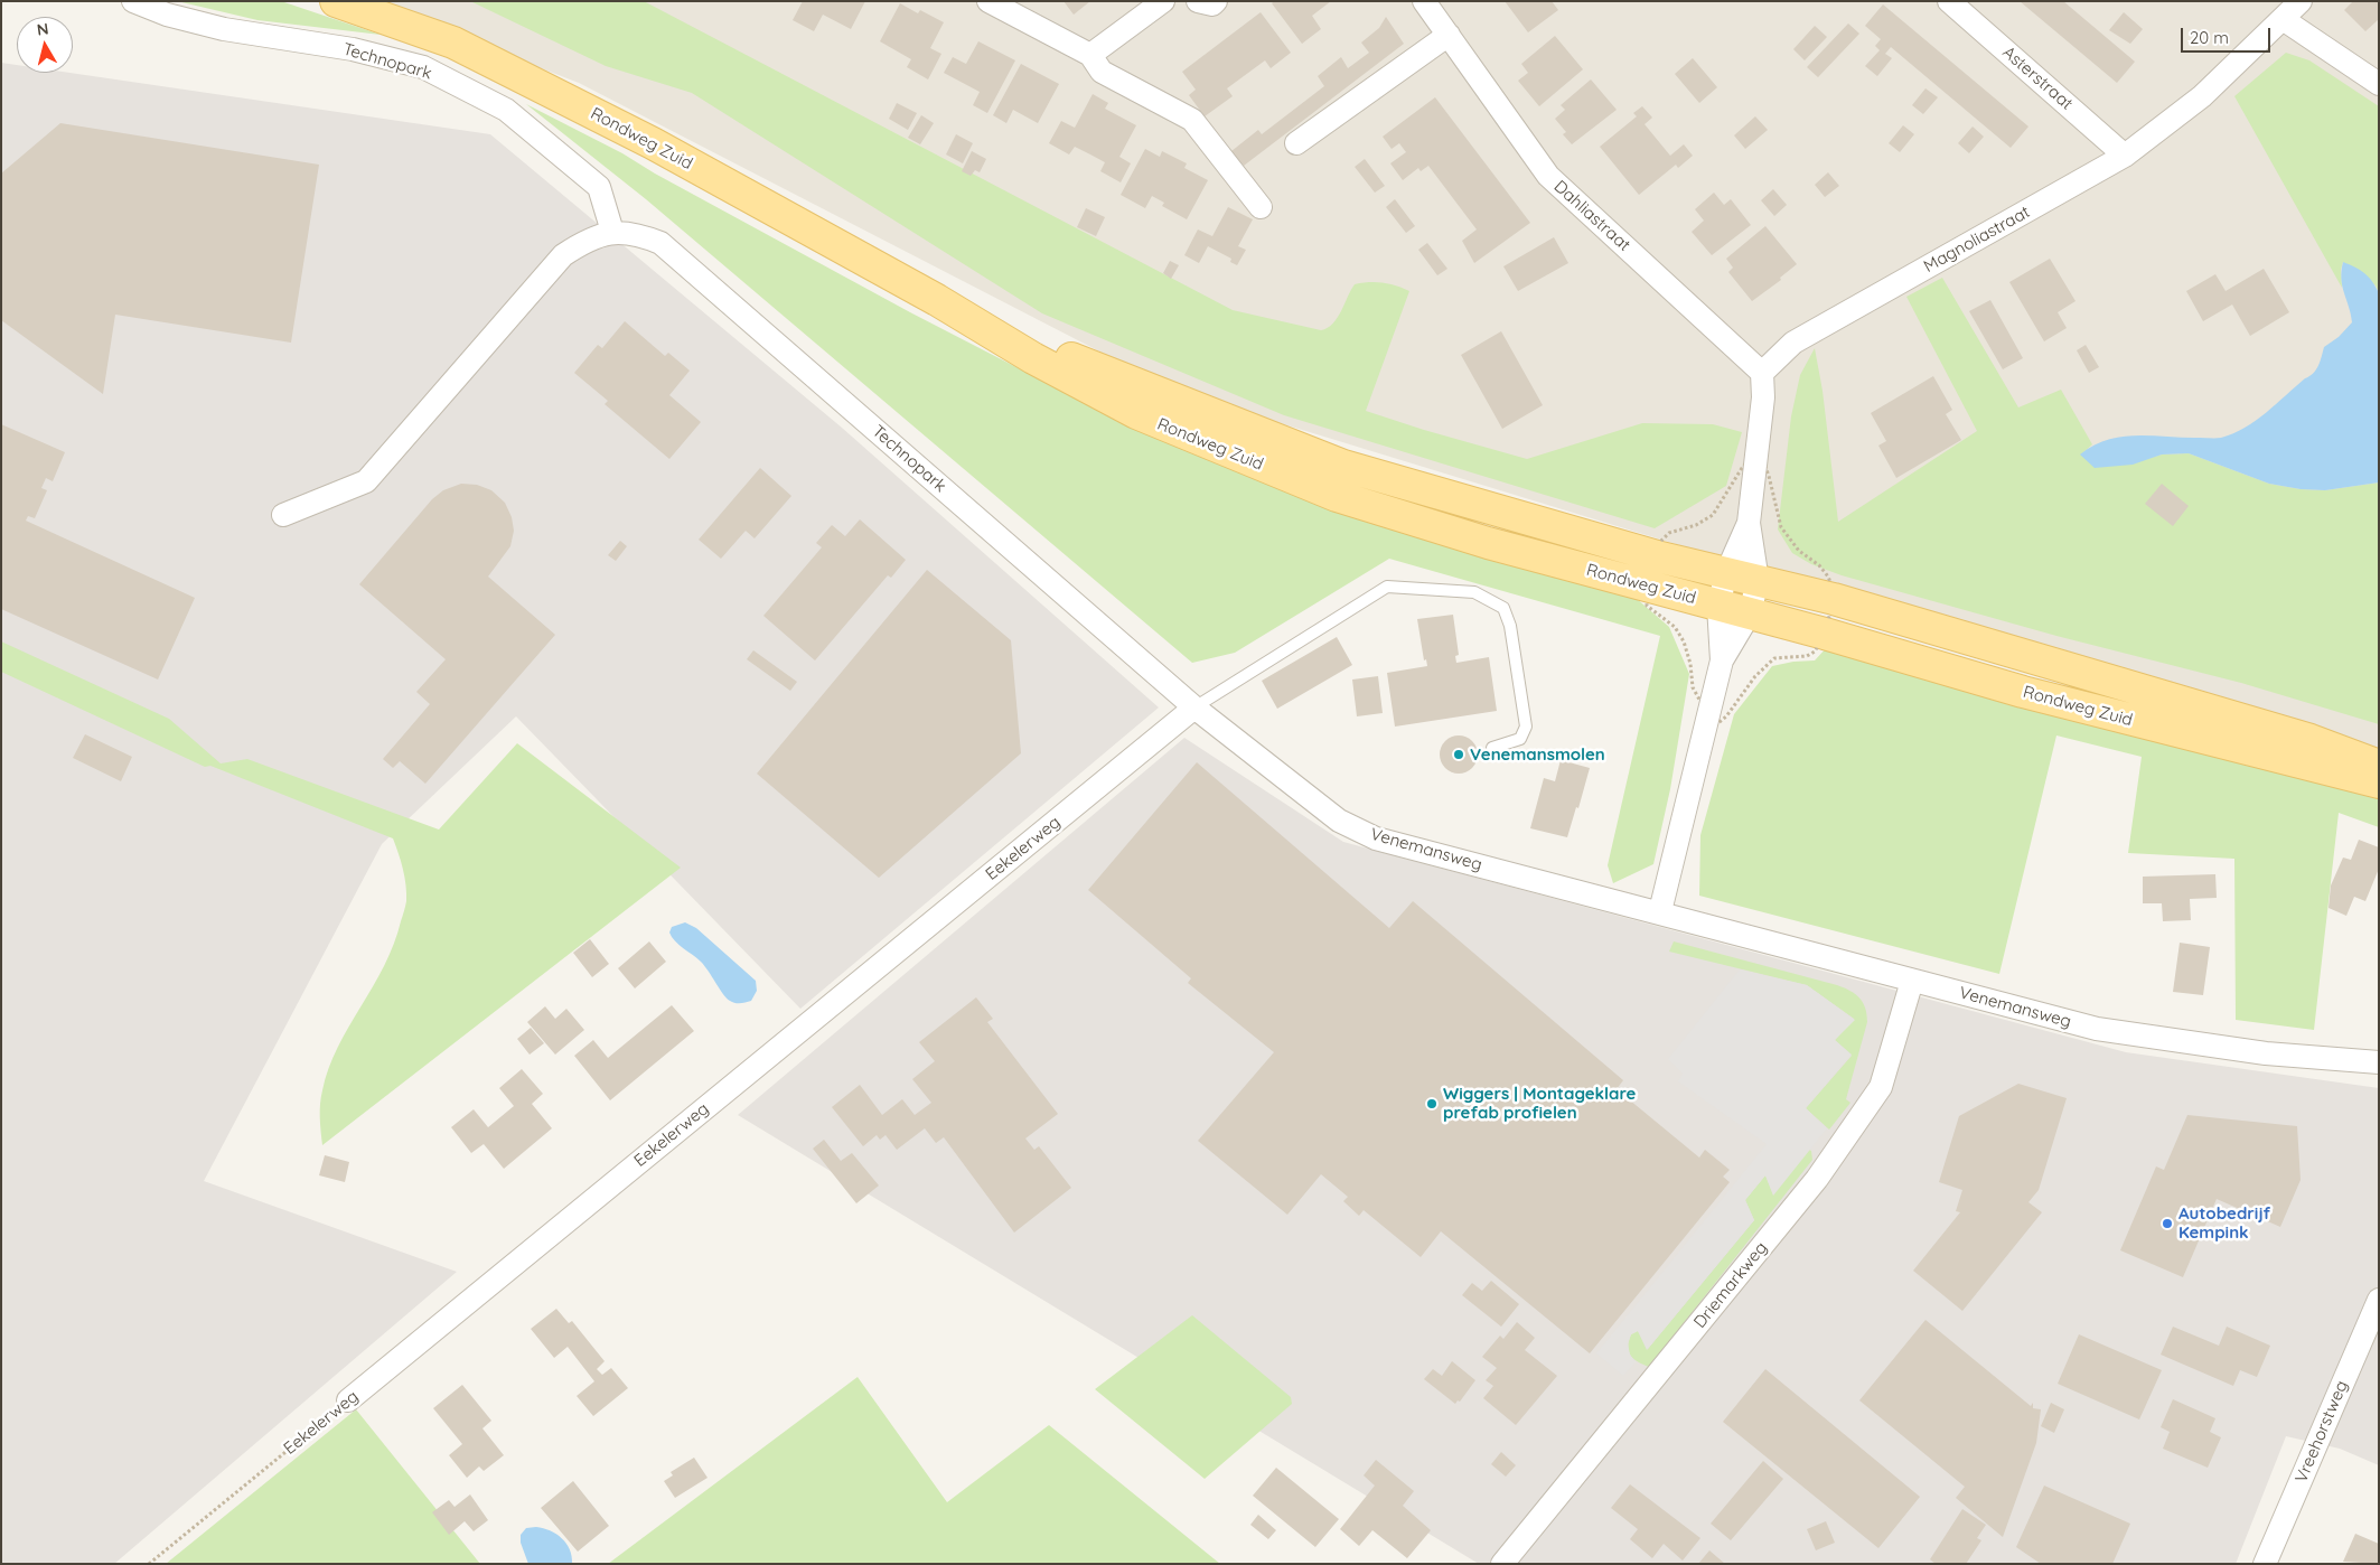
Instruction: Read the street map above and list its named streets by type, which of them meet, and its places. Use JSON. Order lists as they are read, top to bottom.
{
  "streets": {
    "main road": ["Rondweg Zuid"],
    "street": [
      "Technopark",
      "Asterstraat",
      "Dahliastraat",
      "Magnoliastraat",
      "Eekelerweg",
      "Venemansweg",
      "Driemarkweg",
      "Vreehorstweg"
    ]
  },
  "crossings": [
    ["Technopark", "Eekelerweg"],
    ["Technopark", "Venemansweg"],
    ["Asterstraat", "Magnoliastraat"],
    ["Dahliastraat", "Magnoliastraat"],
    ["Eekelerweg", "Venemansweg"],
    ["Venemansweg", "Driemarkweg"]
  ],
  "places": ["Venemansmolen", "Wiggers | Montageklare prefab profielen", "Autobedrijf Kempink"],
  "scale_bar": "20 m",
  "north": "top"
}
